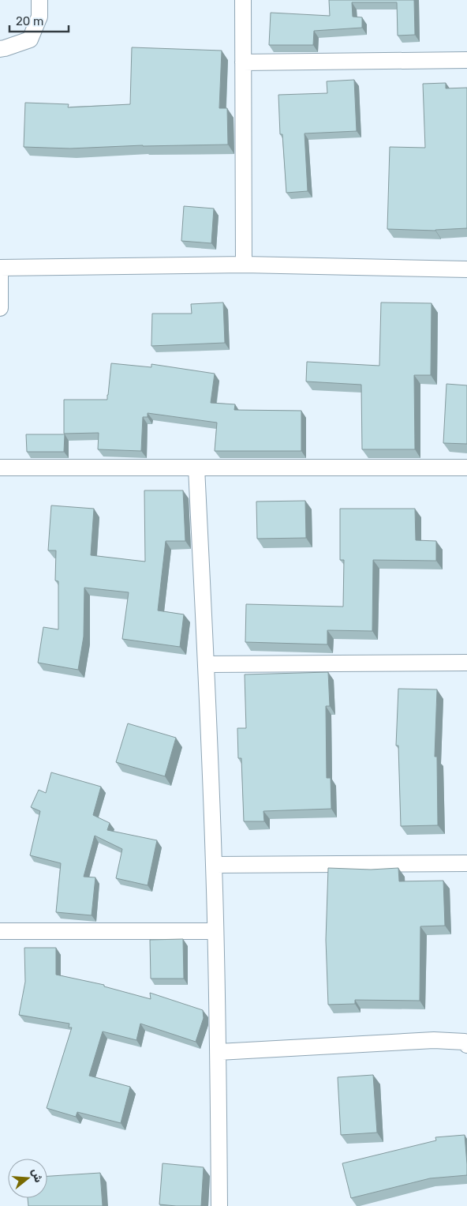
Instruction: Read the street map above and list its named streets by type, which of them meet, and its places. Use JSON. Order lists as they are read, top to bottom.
{
  "scale_bar": "20 m",
  "north": "right"
}
